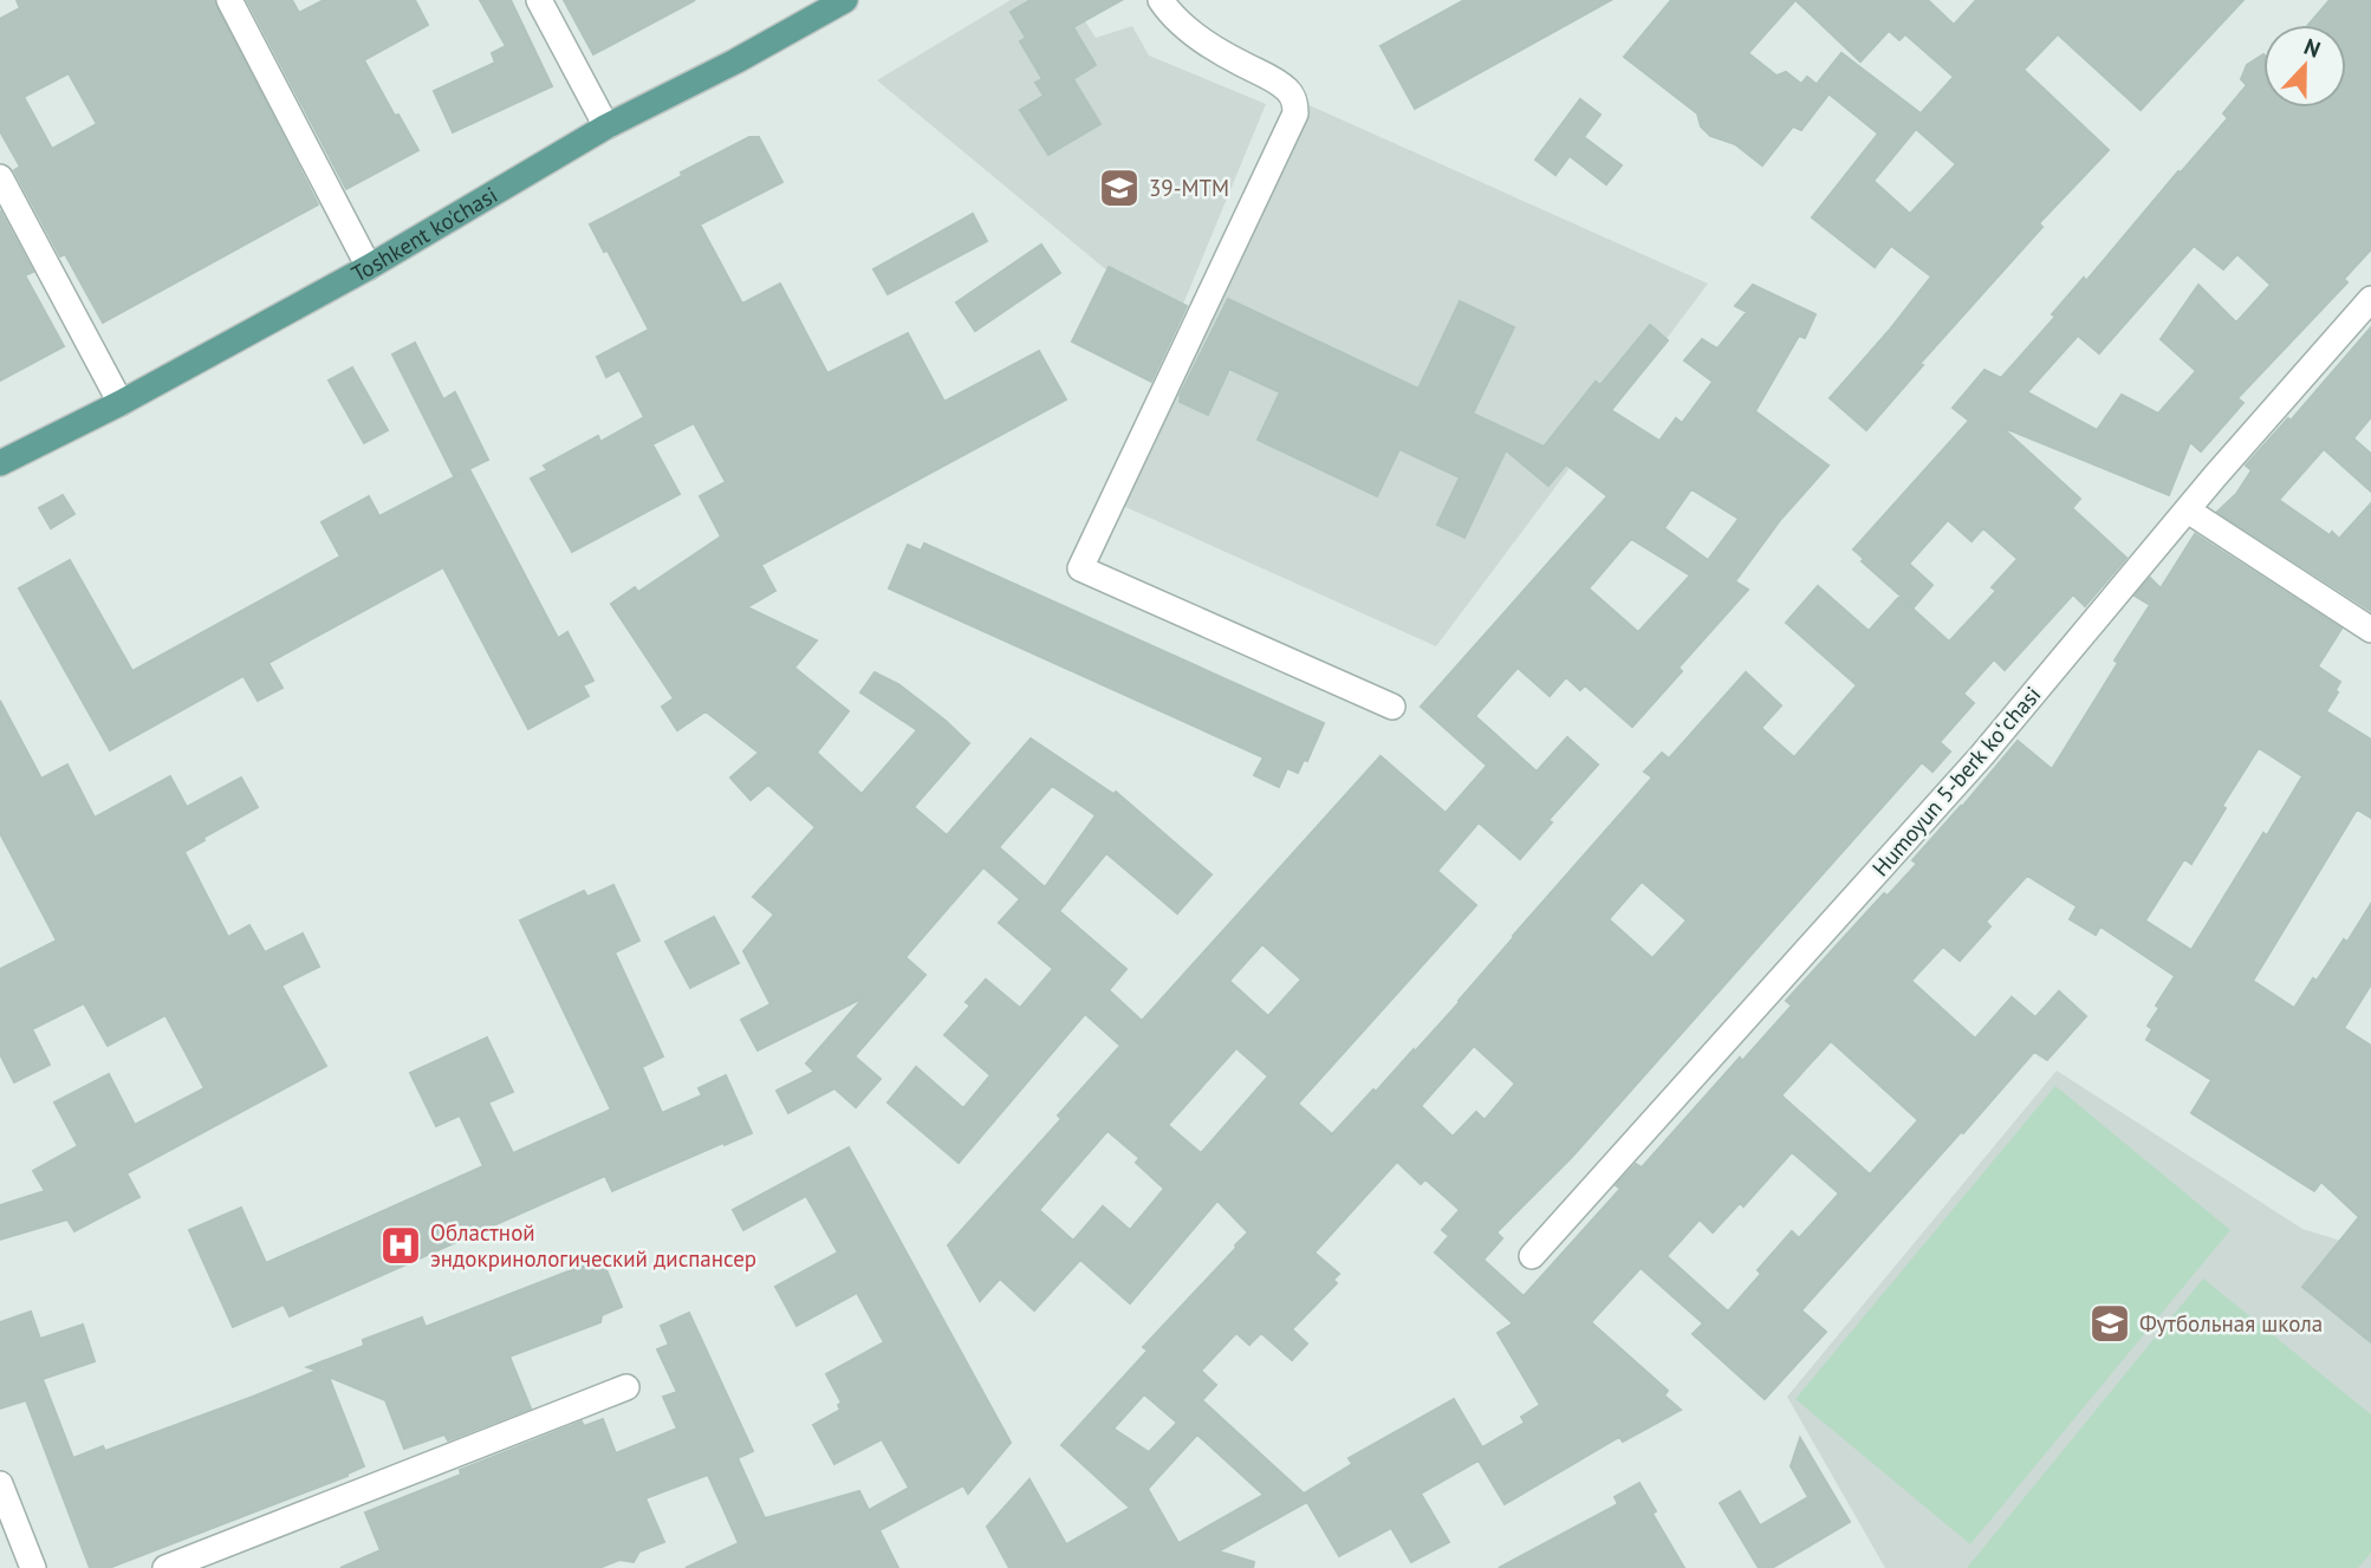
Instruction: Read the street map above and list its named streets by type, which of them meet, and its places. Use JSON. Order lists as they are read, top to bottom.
{
  "streets": {
    "main road": ["Toshkent ko'chasi"],
    "street": ["Humoyun 5-berk koʻchasi"]
  },
  "places": {
    "school or university": ["39-MTM", "Футбольная школа"],
    "hospital": ["Областной эндокринологический диспансер"]
  },
  "north": "top"
}
